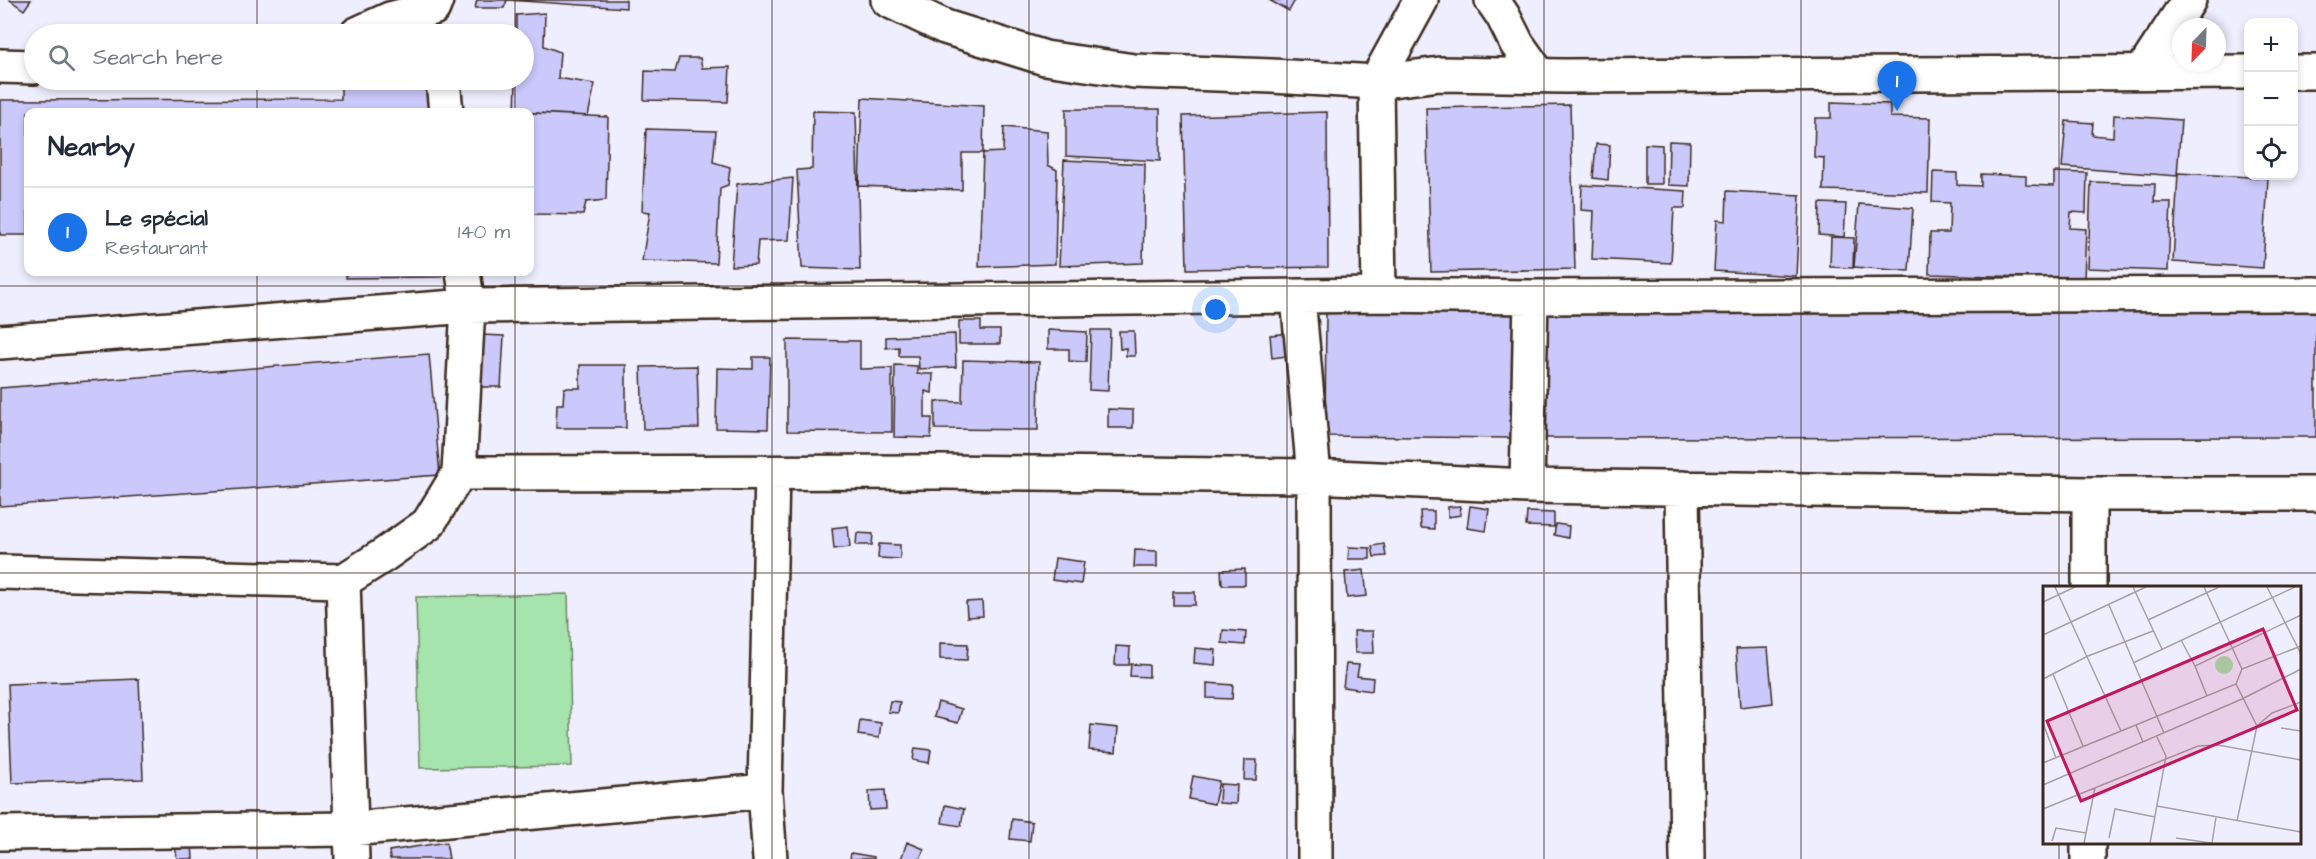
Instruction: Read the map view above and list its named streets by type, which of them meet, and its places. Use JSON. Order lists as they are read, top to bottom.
{
  "north": "bottom left",
  "page": {
    "map_buttons": ["+", "−"],
    "search": "Search here",
    "pins": "1",
    "heading": "Nearby",
    "list": [
      {
        "mark": "1",
        "name": "Le spécial",
        "note": "Restaurant",
        "value": "140 m"
      }
    ]
  }
}
